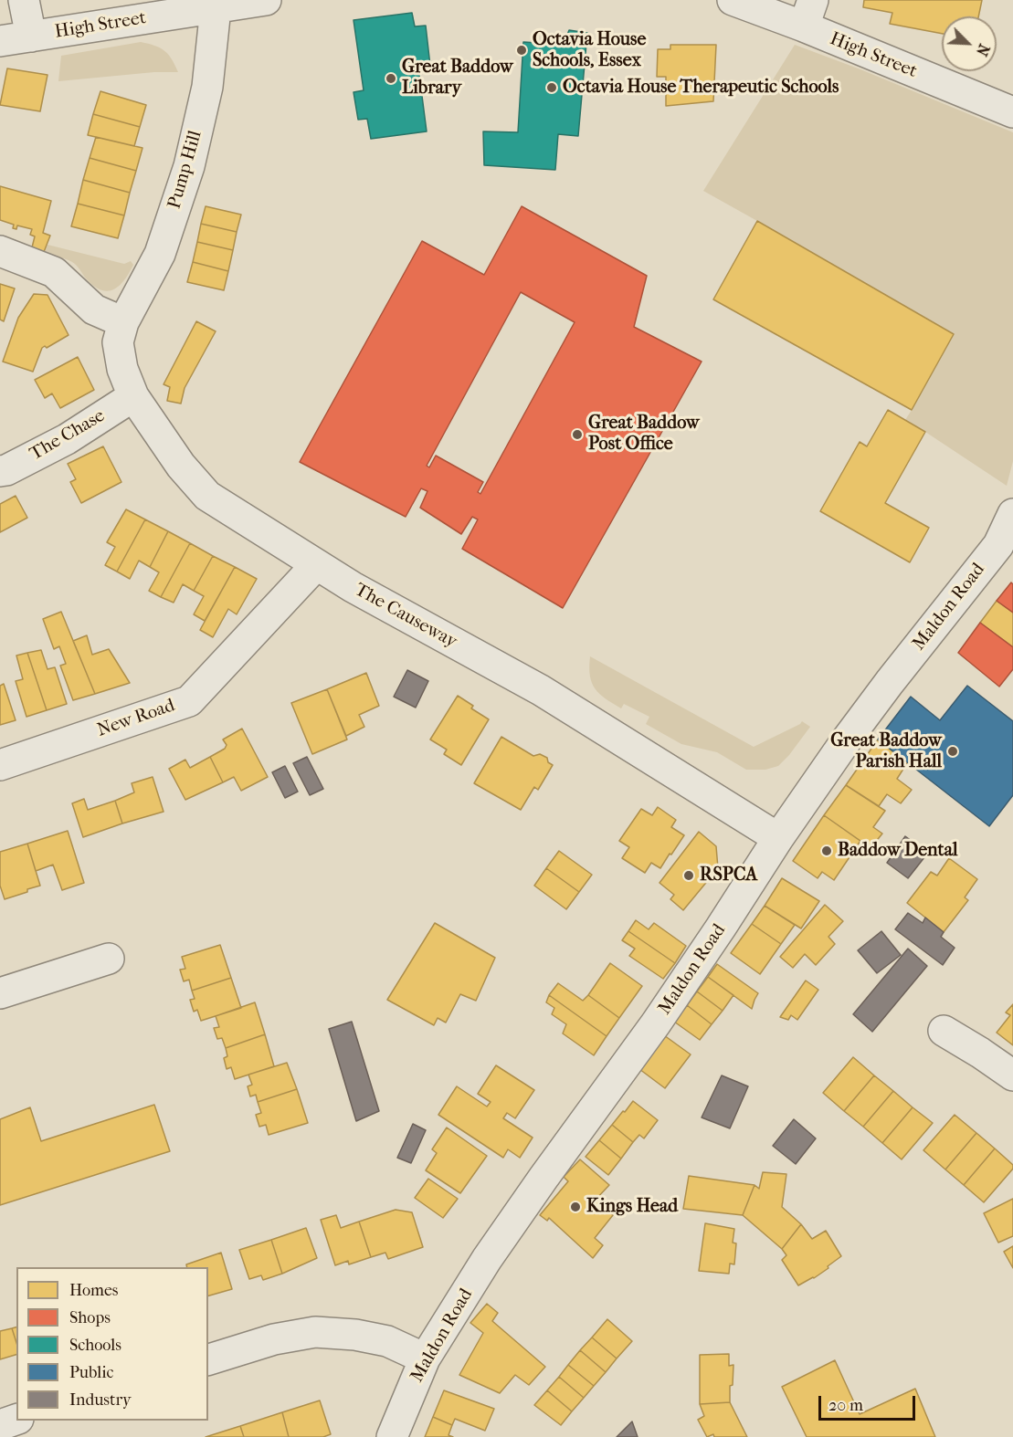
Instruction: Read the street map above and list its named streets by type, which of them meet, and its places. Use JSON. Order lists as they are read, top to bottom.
{
  "streets": {
    "street": [
      "High Street",
      "Pump Hill",
      "The Chase",
      "Maldon Road",
      "The Causeway",
      "New Road"
    ]
  },
  "crossings": [
    ["High Street", "Pump Hill"],
    ["Pump Hill", "The Causeway"],
    ["The Chase", "The Causeway"],
    ["Maldon Road", "The Causeway"],
    ["The Causeway", "New Road"]
  ],
  "places": [
    "Octavia House Schools, Essex",
    "Great Baddow Library",
    "Octavia House Therapeutic Schools",
    "Great Baddow Post Office",
    "Great Baddow Parish Hall",
    "Baddow Dental",
    "RSPCA",
    "Kings Head"
  ],
  "legend": [
    "Homes",
    "Shops",
    "Schools",
    "Public",
    "Industry"
  ],
  "scale_bar": "20 m",
  "north": "bottom right"
}
